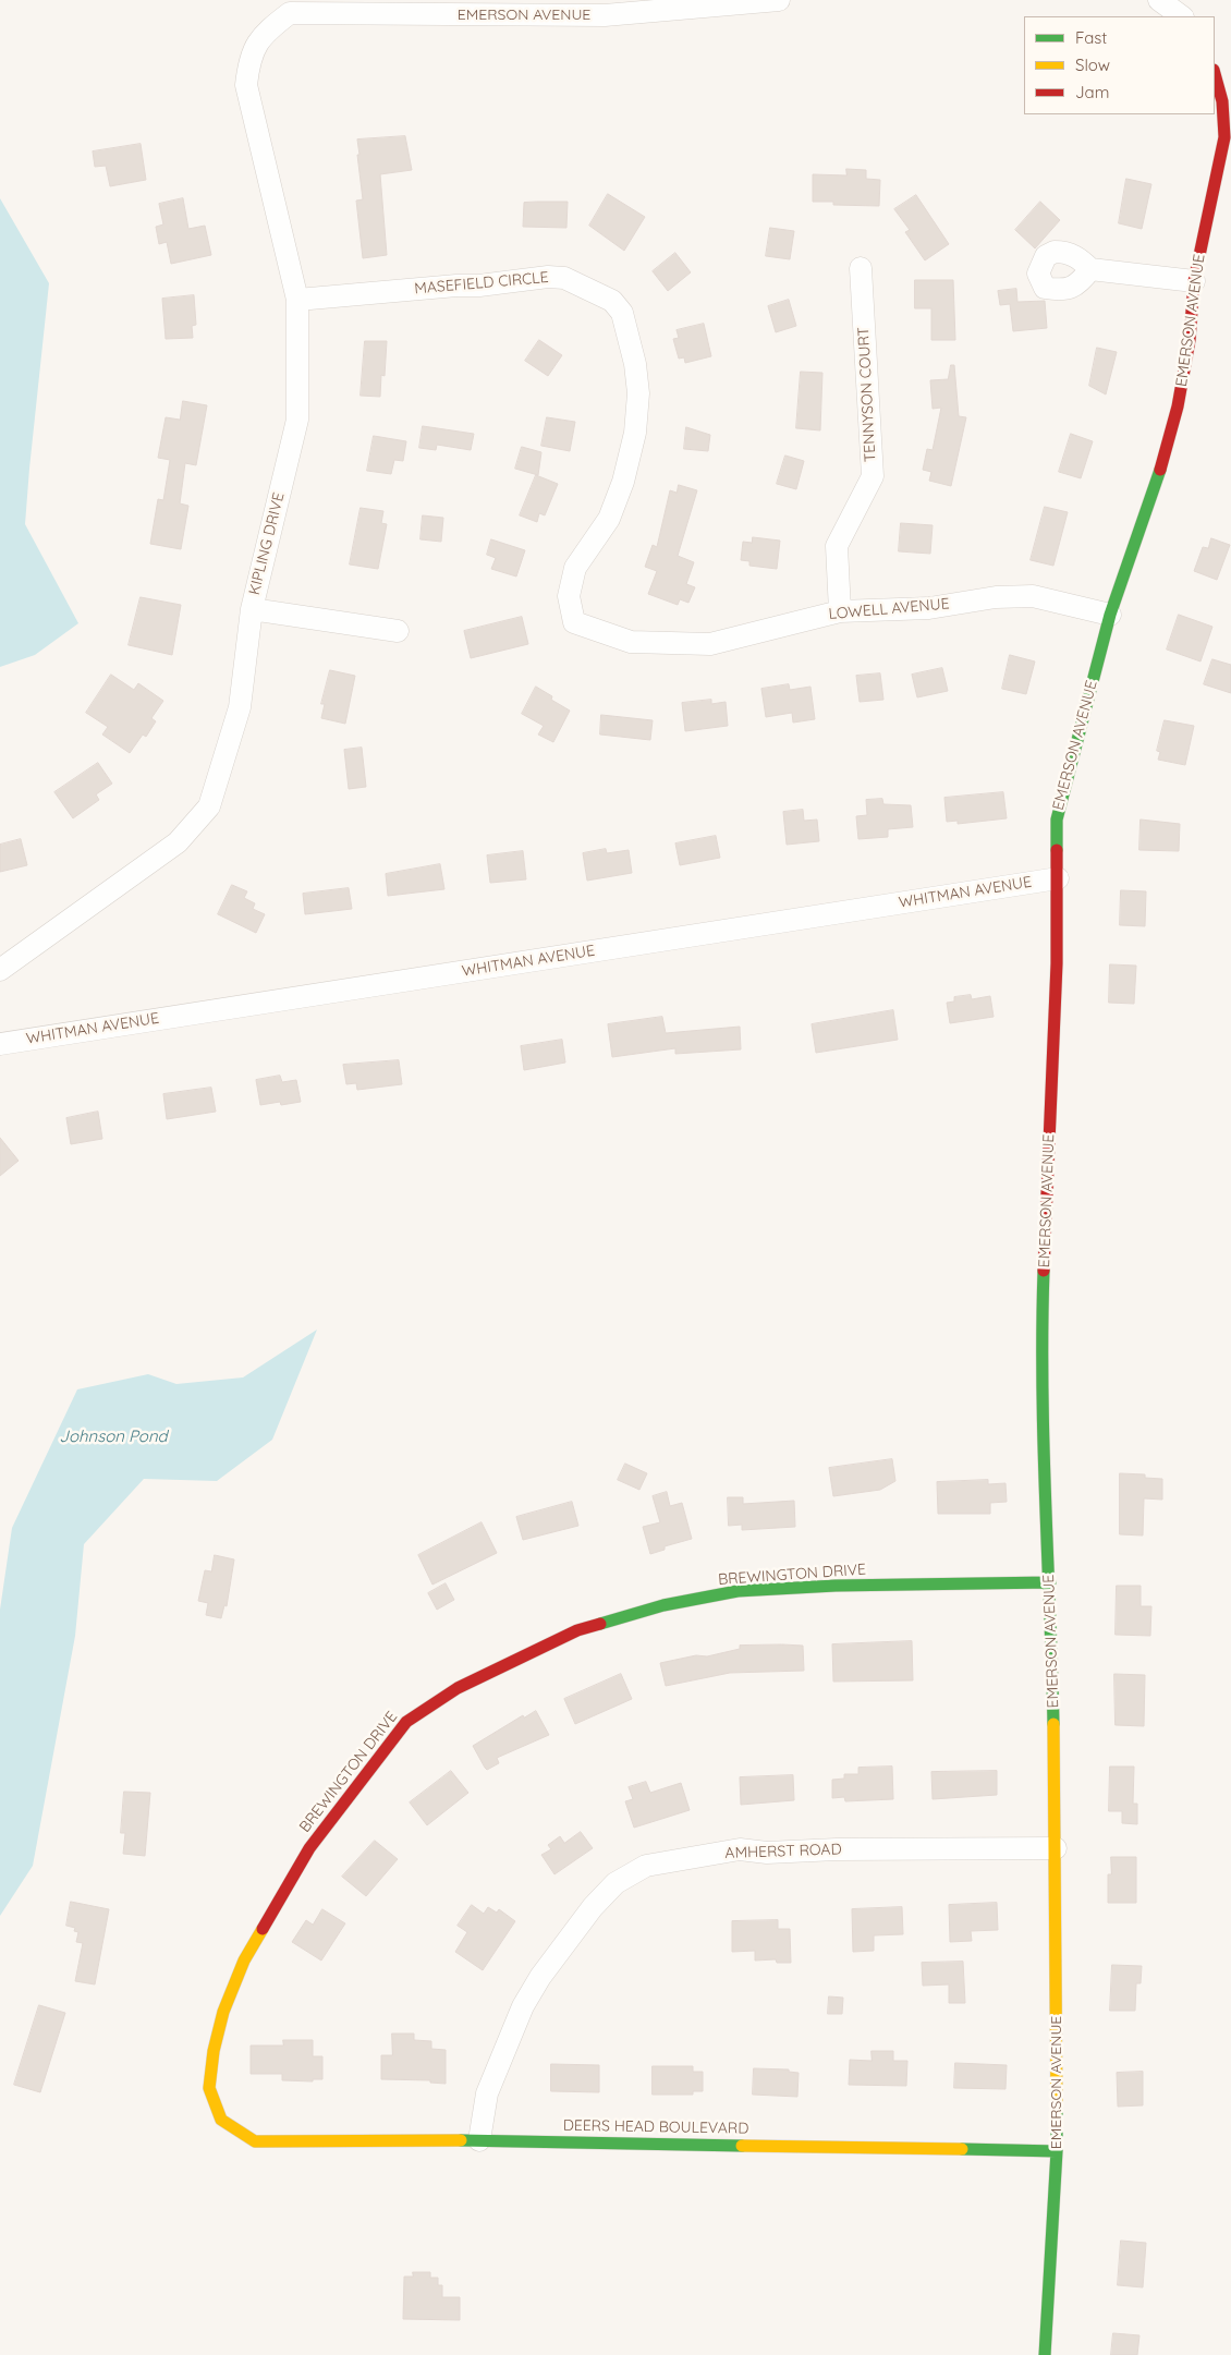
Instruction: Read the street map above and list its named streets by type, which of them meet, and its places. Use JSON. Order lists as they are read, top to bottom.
{
  "streets": {
    "street": [
      "EMERSON AVENUE",
      "MASEFIELD CIRCLE",
      "TENNYSON COURT",
      "KIPLING DRIVE",
      "LOWELL AVENUE",
      "WHITMAN AVENUE",
      "BREWINGTON DRIVE",
      "AMHERST ROAD",
      "DEERS HEAD BOULEVARD"
    ]
  },
  "crossings": [
    ["EMERSON AVENUE", "KIPLING DRIVE"],
    ["EMERSON AVENUE", "LOWELL AVENUE"],
    ["EMERSON AVENUE", "WHITMAN AVENUE"],
    ["EMERSON AVENUE", "BREWINGTON DRIVE"],
    ["EMERSON AVENUE", "AMHERST ROAD"],
    ["EMERSON AVENUE", "DEERS HEAD BOULEVARD"],
    ["MASEFIELD CIRCLE", "KIPLING DRIVE"],
    ["MASEFIELD CIRCLE", "LOWELL AVENUE"],
    ["TENNYSON COURT", "LOWELL AVENUE"],
    ["BREWINGTON DRIVE", "DEERS HEAD BOULEVARD"],
    ["AMHERST ROAD", "DEERS HEAD BOULEVARD"]
  ],
  "water": ["Johnson Pond"],
  "legend": ["Fast", "Slow", "Jam"]
}
